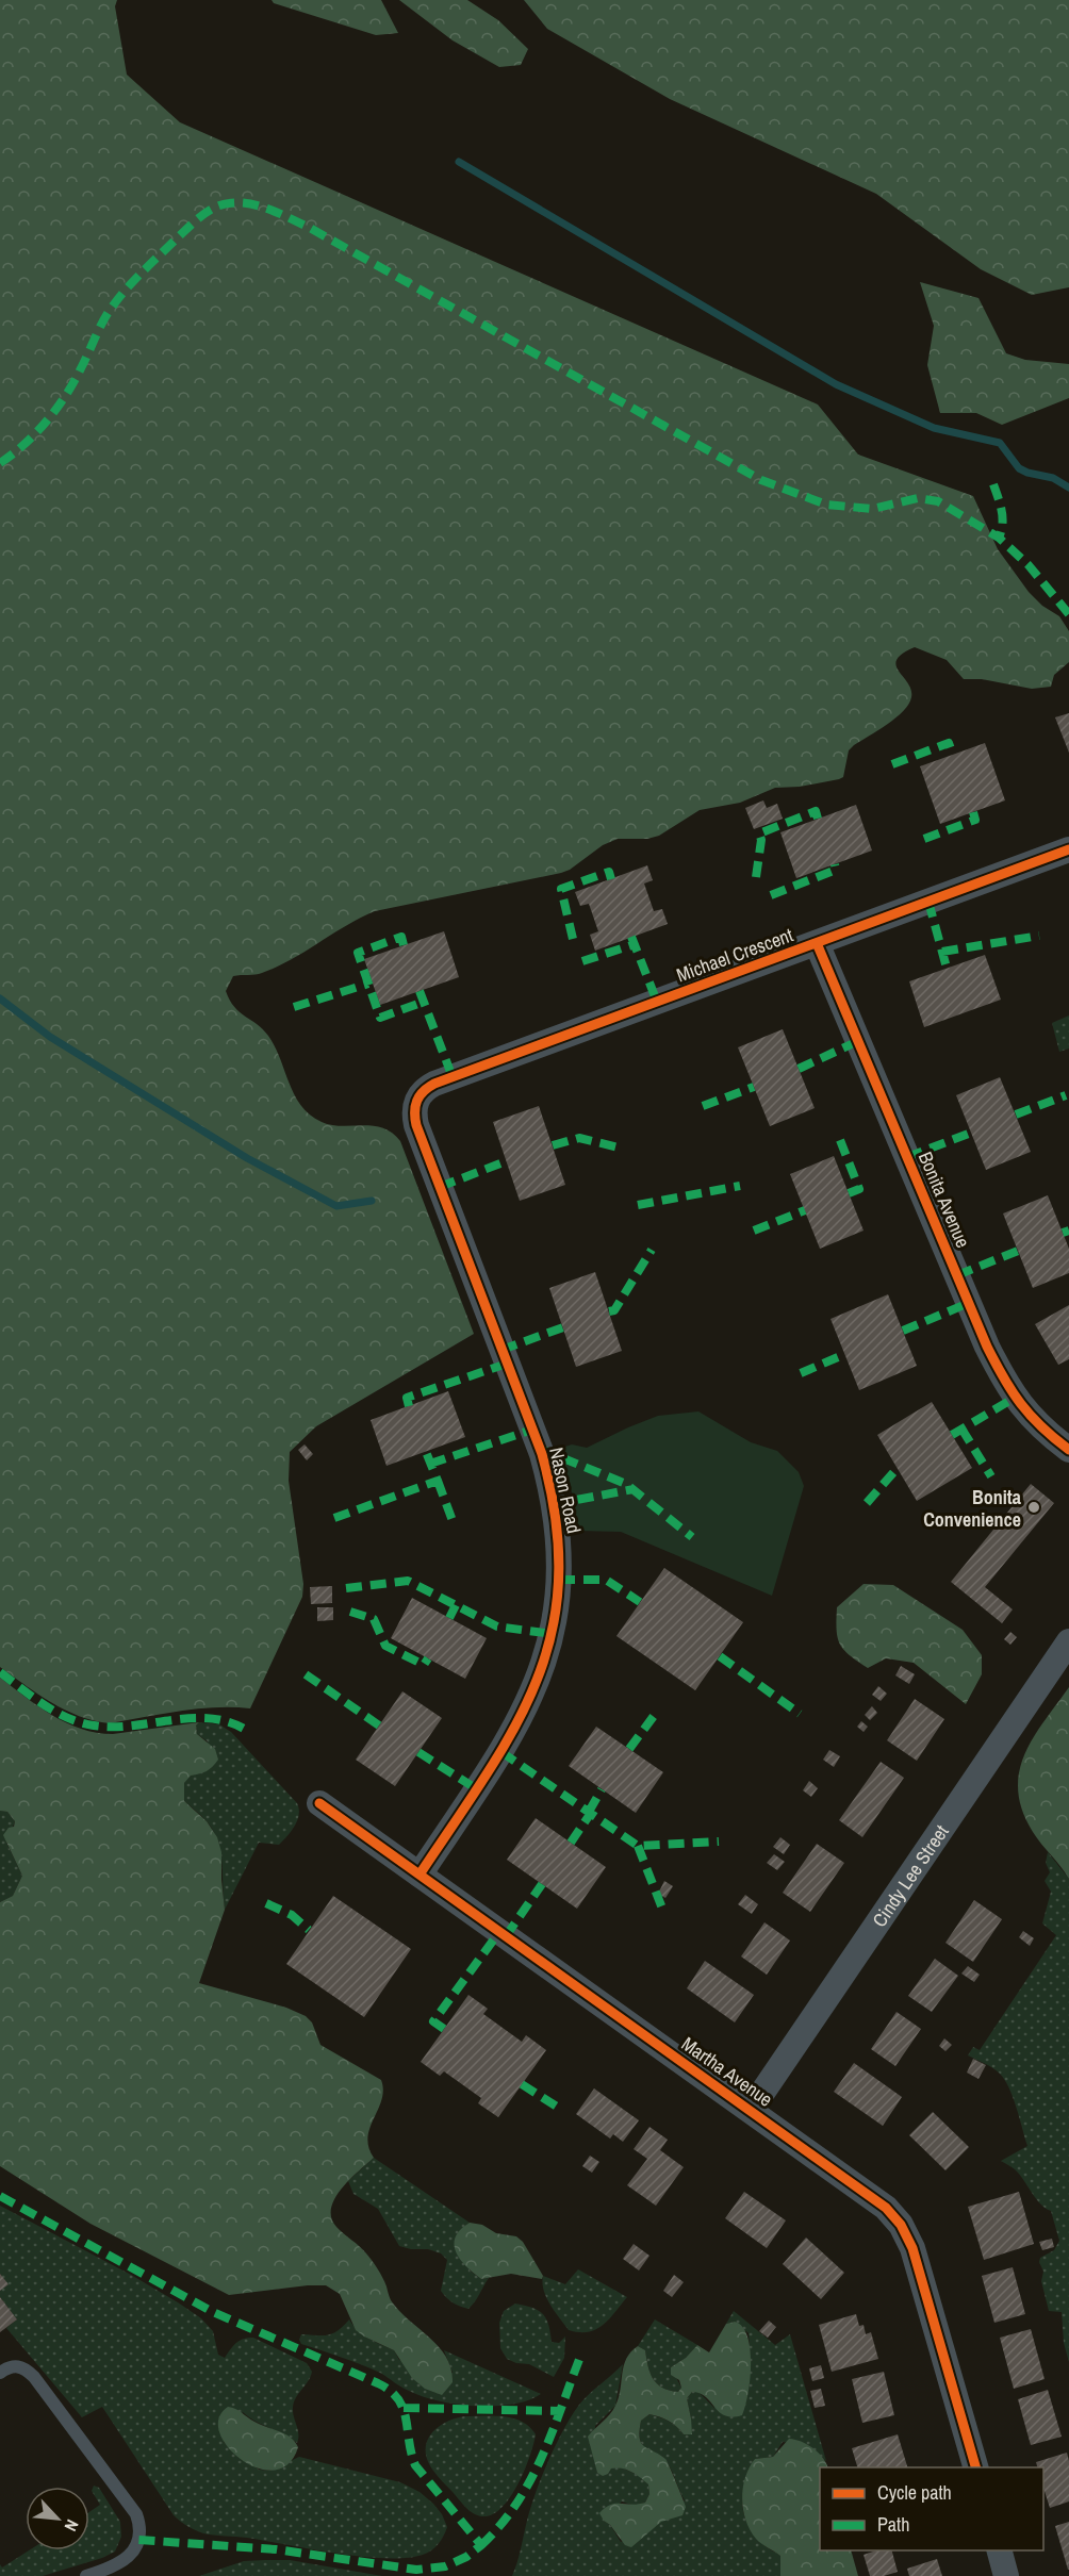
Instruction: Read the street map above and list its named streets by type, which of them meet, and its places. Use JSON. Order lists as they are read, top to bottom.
{
  "streets": {
    "street": [
      "Michael Crescent",
      "Bonita Avenue",
      "Nason Road",
      "Cindy Lee Street",
      "Martha Avenue"
    ]
  },
  "crossings": [
    ["Michael Crescent", "Bonita Avenue"],
    ["Michael Crescent", "Nason Road"],
    ["Nason Road", "Martha Avenue"],
    ["Cindy Lee Street", "Martha Avenue"]
  ],
  "places": ["Bonita Convenience"],
  "legend": ["Cycle path", "Path"],
  "north": "bottom right"
}
